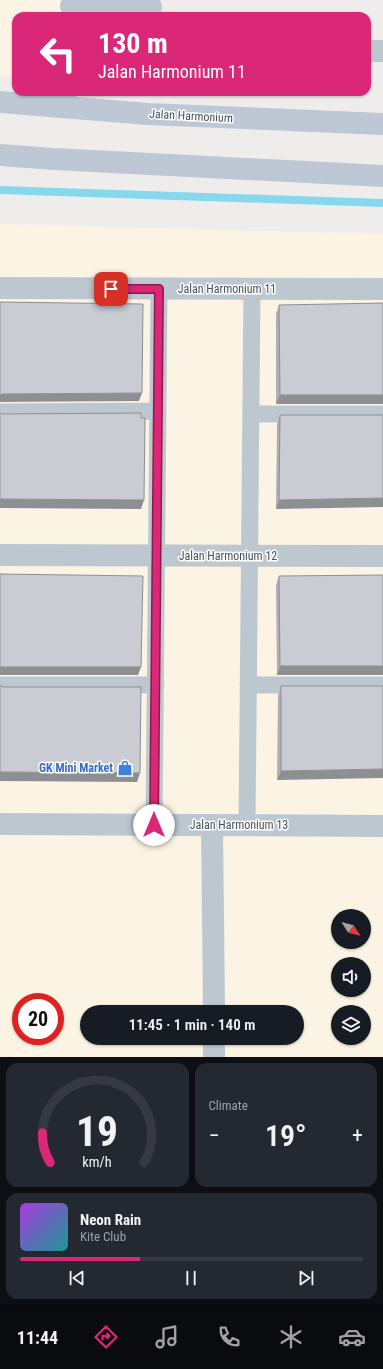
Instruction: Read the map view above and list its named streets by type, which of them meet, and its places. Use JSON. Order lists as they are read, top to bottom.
{
  "streets": {
    "main road": ["Jalan Harmonium"],
    "street": ["Jalan Harmonium 11", "Jalan Harmonium 12", "Jalan Harmonium 13"]
  },
  "places": {
    "shop": ["GK Mini Market"]
  },
  "north": "bottom right",
  "page": {
    "turn": ["130 m", "Jalan Harmonium 11"],
    "limit": "20",
    "trip": "11:45 · 1 min · 140 m",
    "tile": "Climate",
    "heat": ["−", "19°", "+"],
    "song": ["Neon Rain", "Kite Club"],
    "tabs": "11:44",
    "gauge": ["19", "km/h"]
  }
}
